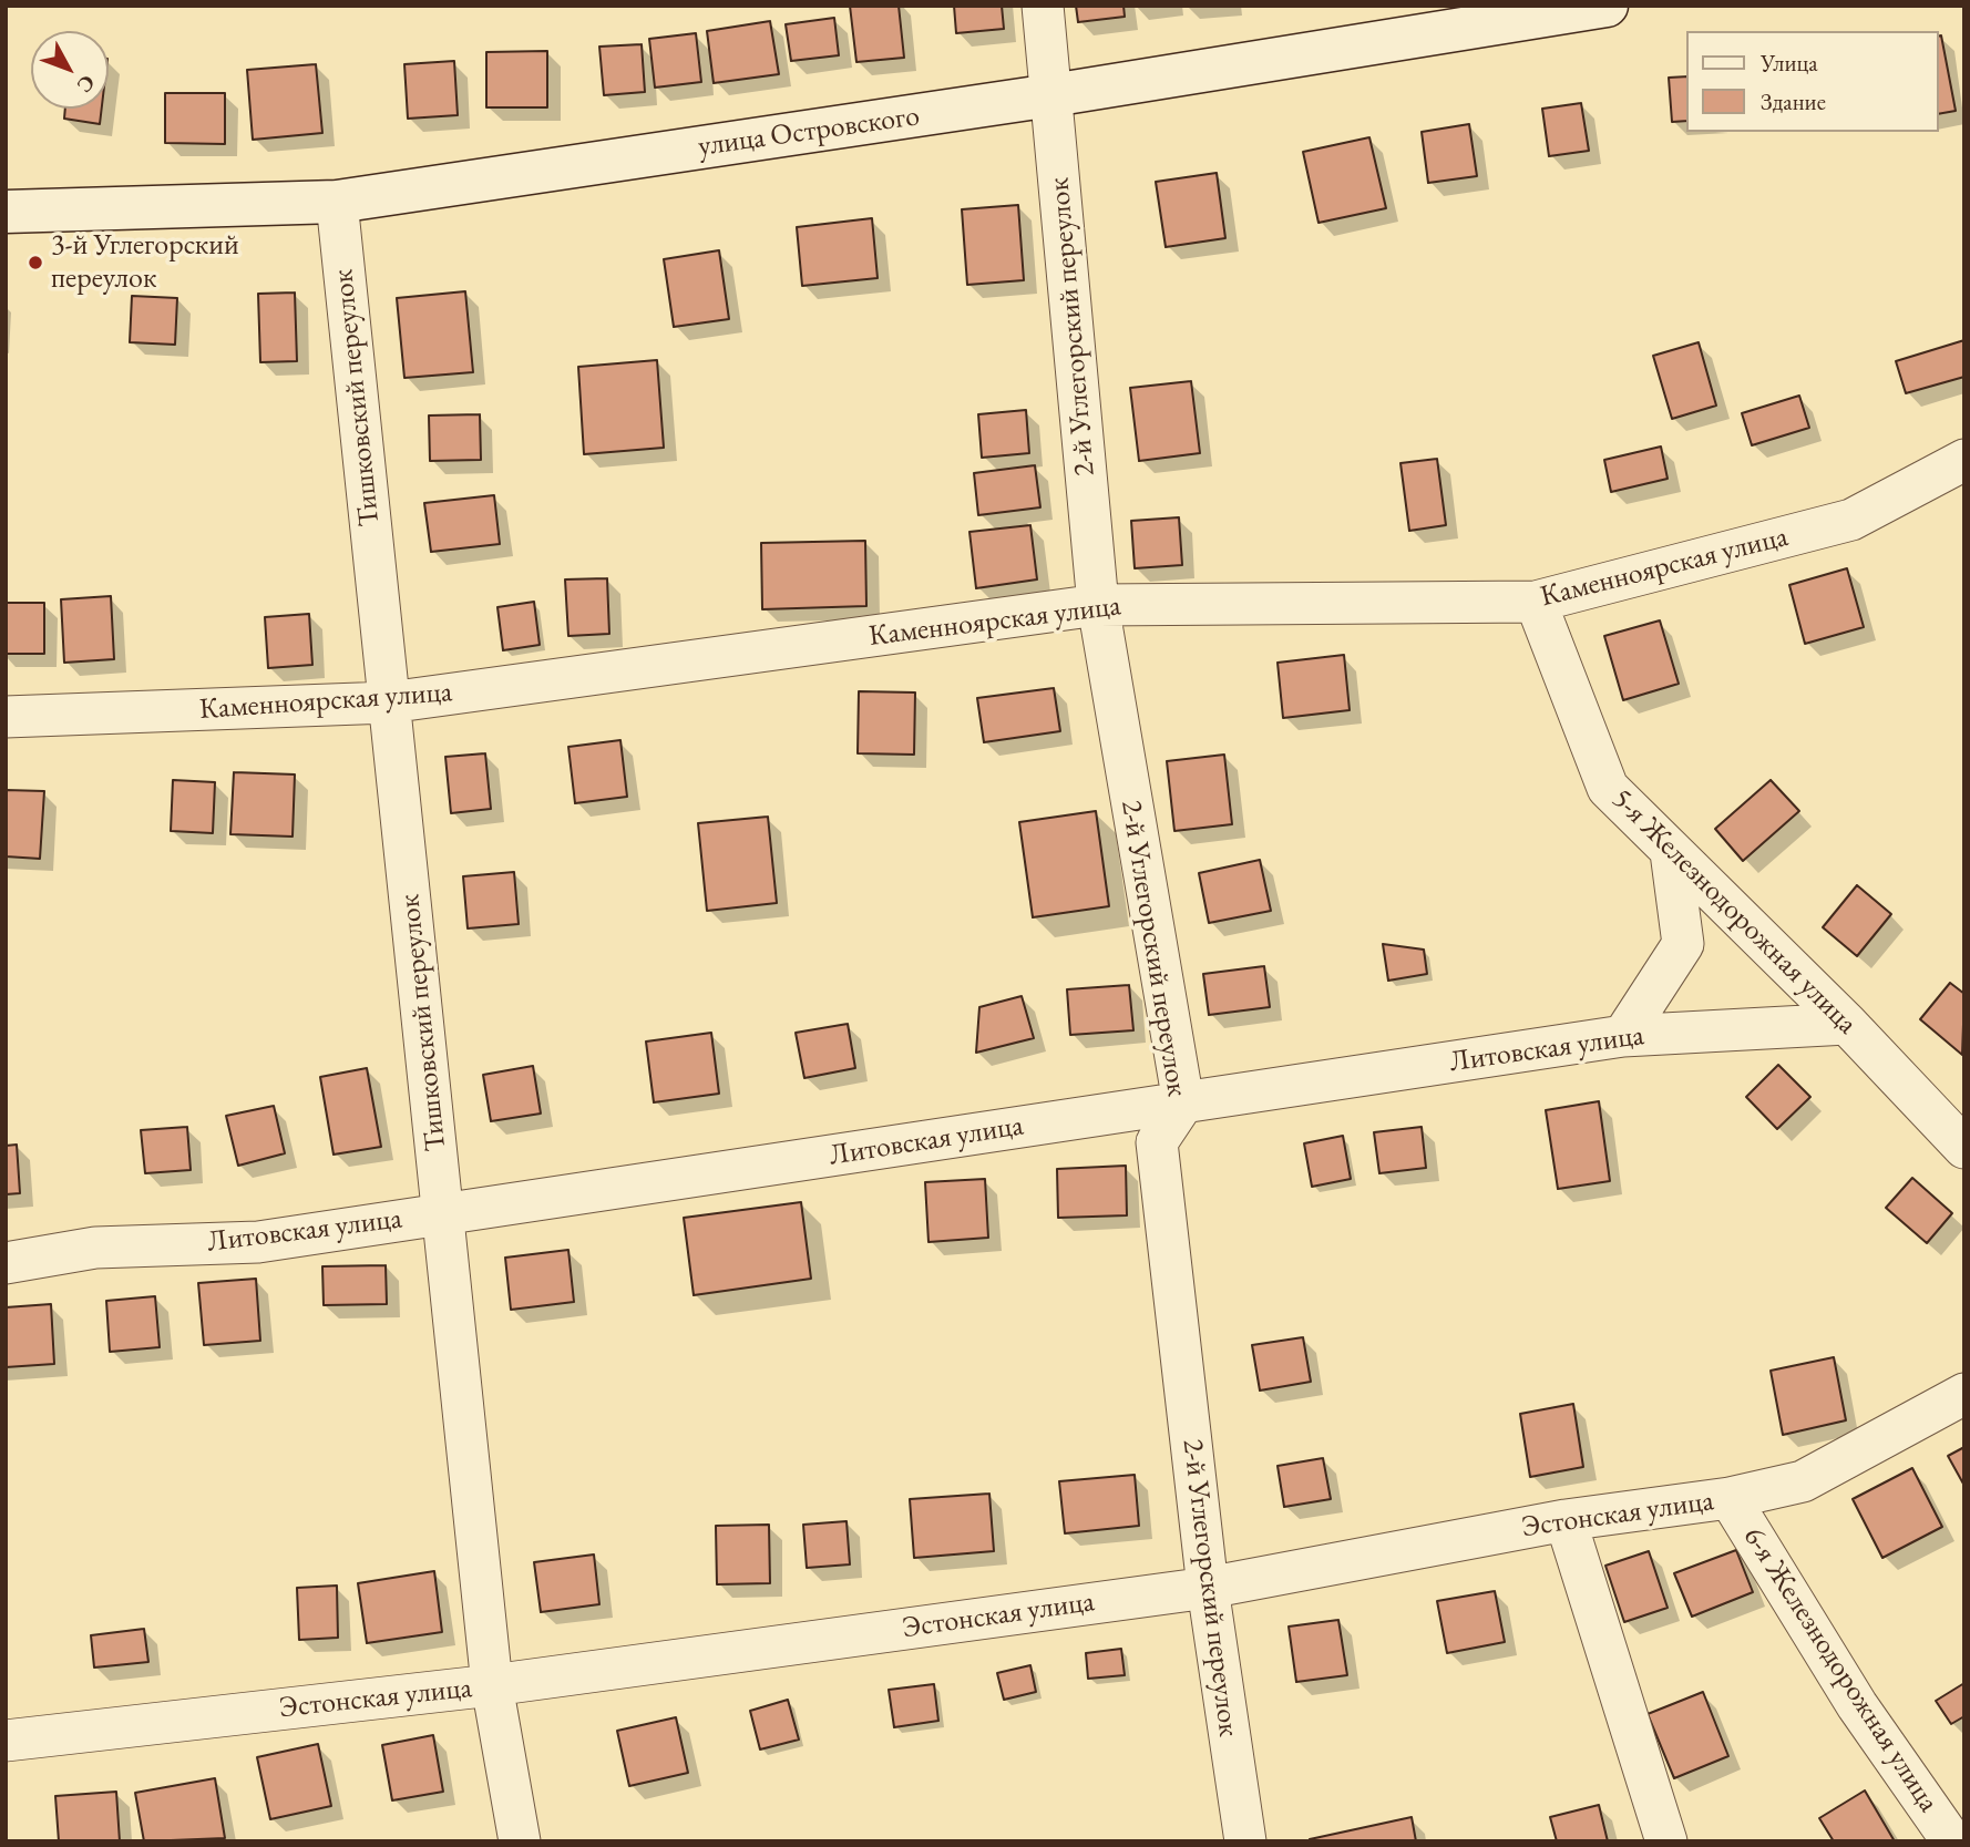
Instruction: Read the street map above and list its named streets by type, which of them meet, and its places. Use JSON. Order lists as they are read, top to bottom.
{
  "streets": {
    "street": [
      "улица Островского",
      "2-й Углегорский переулок",
      "Тишковский переулок",
      "Каменноярская улица",
      "5-я Железнодорожная улица",
      "Литовская улица",
      "Эстонская улица",
      "6-я Железнодорожная улица"
    ]
  },
  "crossings": [
    ["улица Островского", "2-й Углегорский переулок"],
    ["улица Островского", "Тишковский переулок"],
    ["2-й Углегорский переулок", "Каменноярская улица"],
    ["2-й Углегорский переулок", "Литовская улица"],
    ["2-й Углегорский переулок", "Эстонская улица"],
    ["Тишковский переулок", "Каменноярская улица"],
    ["Тишковский переулок", "Литовская улица"],
    ["Тишковский переулок", "Эстонская улица"],
    ["Каменноярская улица", "5-я Железнодорожная улица"],
    ["5-я Железнодорожная улица", "Литовская улица"],
    ["Эстонская улица", "6-я Железнодорожная улица"]
  ],
  "places": ["3-й Углегорский переулок"],
  "legend": ["Улица", "Здание"],
  "north": "bottom right"
}
